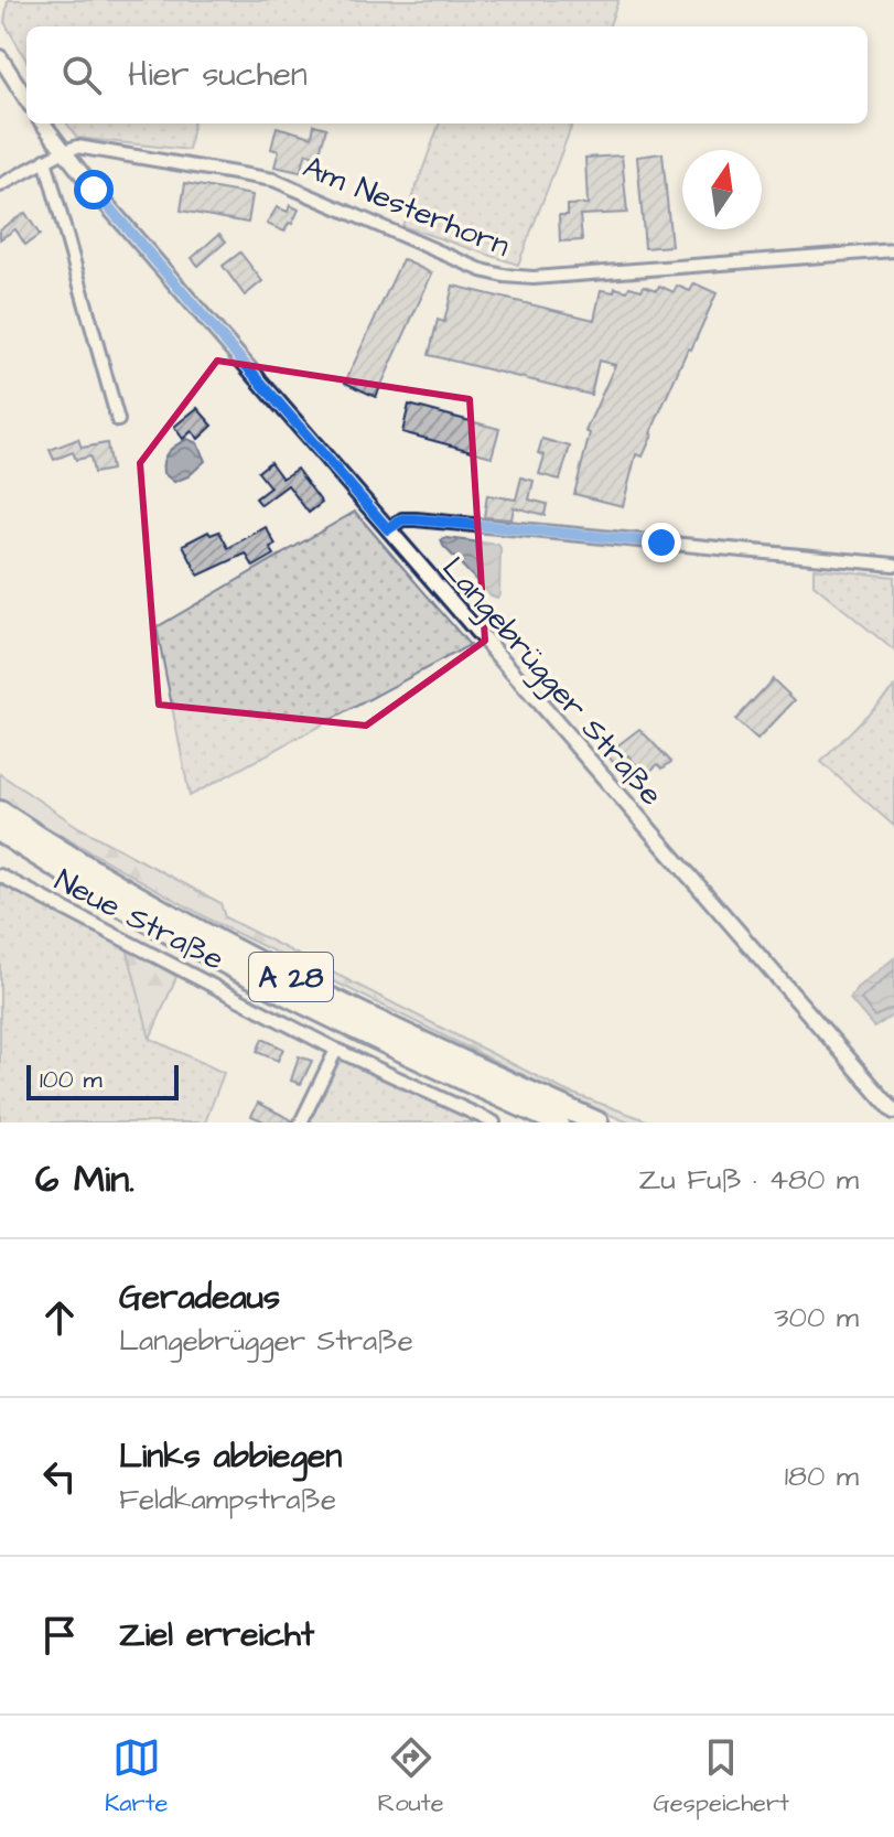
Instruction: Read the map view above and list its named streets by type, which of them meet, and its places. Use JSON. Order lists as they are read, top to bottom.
{
  "streets": {
    "highway": ["A 28"],
    "street": ["Am Nesterhorn", "Langebrügger Straße", "Neue Straße"]
  },
  "crossings": [
    ["Am Nesterhorn", "Langebrügger Straße"]
  ],
  "scale_bar": "100 m",
  "north": "top",
  "page": {
    "search": "Hier suchen",
    "scale": "100 m",
    "heading": ["6 Min.", "Zu Fuß · 480 m"],
    "list": [
      ["Geradeaus", "Langebrügger Straße", "300 m"],
      ["Links abbiegen", "Feldkampstraße", "180 m"],
      "Ziel erreicht"
    ],
    "nav": ["Karte", "Route", "Gespeichert"]
  }
}
